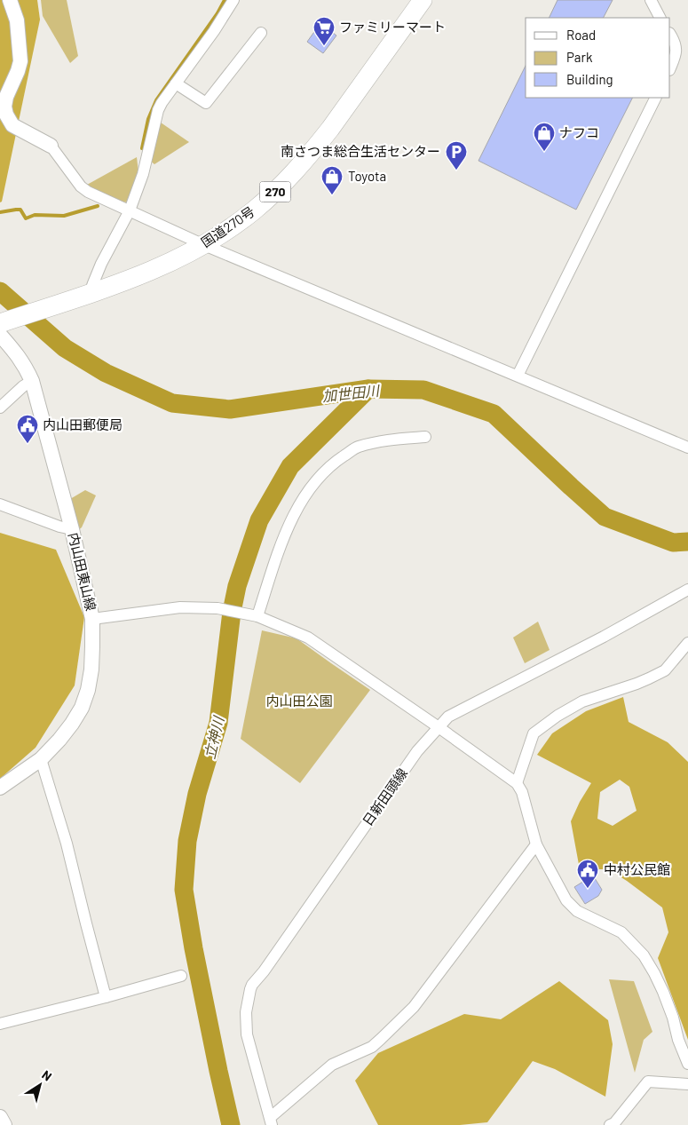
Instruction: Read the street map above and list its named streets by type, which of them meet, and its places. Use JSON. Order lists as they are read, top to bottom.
{
  "streets": {
    "highway": ["270", "国道270号"],
    "street": ["内山田東山線", "日新田頭線"]
  },
  "crossings": [
    ["国道270号", "内山田東山線"]
  ],
  "water": ["加世田川", "立神川"],
  "parks": ["内山田公園"],
  "places": {
    "supermarket": ["ファミリーマート"],
    "shop": ["ナフコ", "Toyota"],
    "parking": ["南さつま総合生活センター"],
    "public building": ["内山田郵便局", "中村公民館"]
  },
  "legend": ["Road", "Park", "Building"],
  "north": "top right"
}
